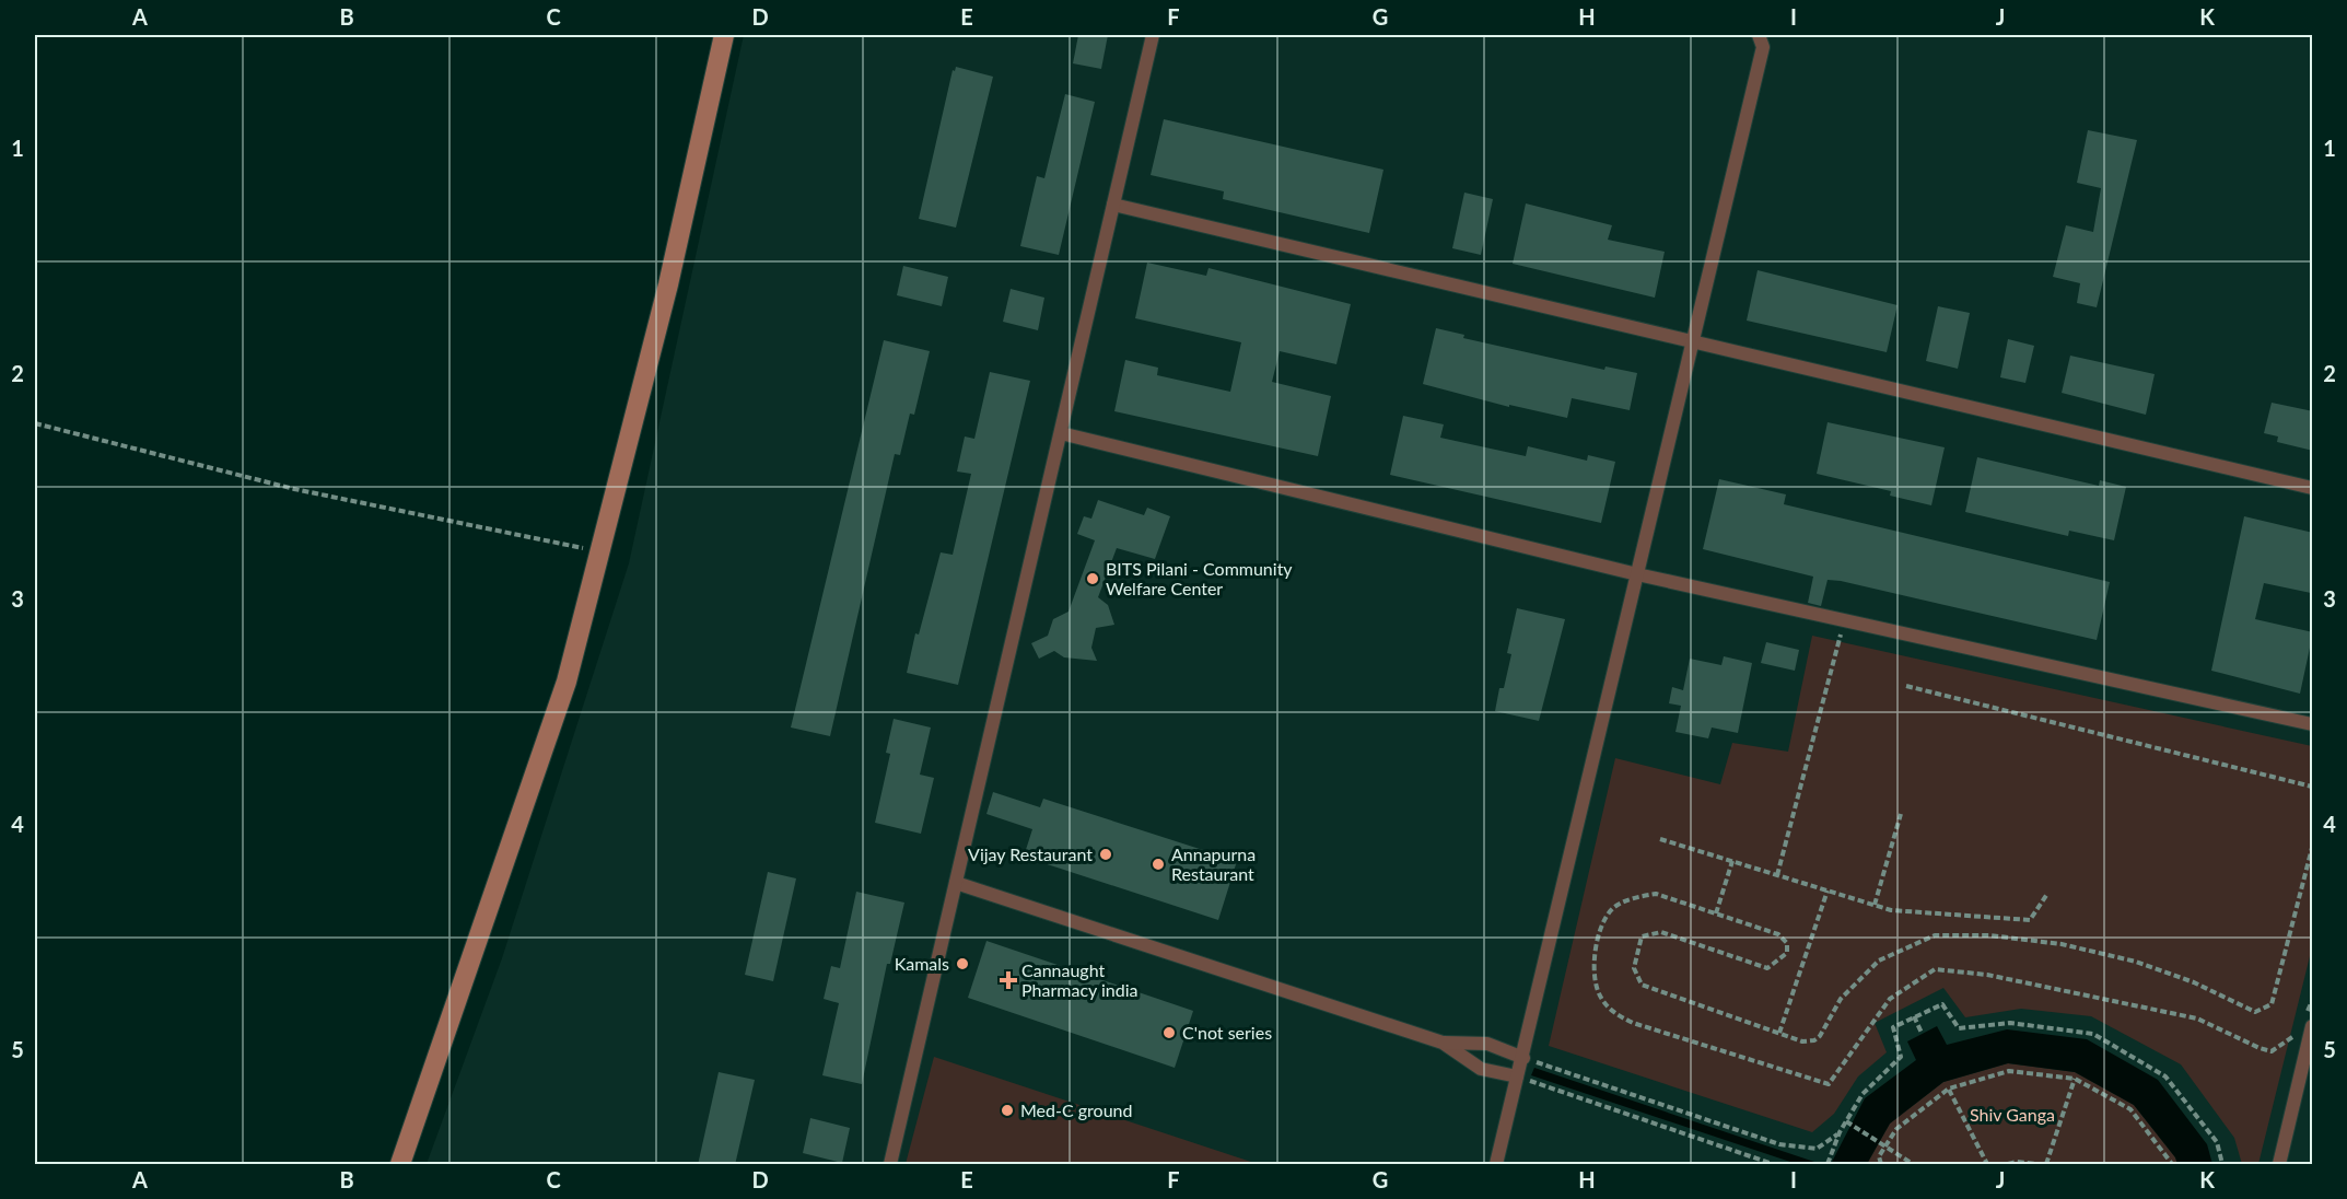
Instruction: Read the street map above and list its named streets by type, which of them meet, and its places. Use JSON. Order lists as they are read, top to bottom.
{
  "parks": ["Shiv Ganga"],
  "places": {
    "other": [
      "BITS Pilani - Community Welfare Center",
      "Vijay Restaurant",
      "Annapurna Restaurant",
      "Kamals",
      "C'not series",
      "Med-C ground"
    ],
    "health": ["Cannaught Pharmacy india"]
  },
  "grid": {
    "columns": [
      "A",
      "B",
      "C",
      "D",
      "E",
      "F",
      "G",
      "H",
      "I",
      "J",
      "K"
    ],
    "rows": [
      "1",
      "2",
      "3",
      "4",
      "5"
    ]
  }
}
